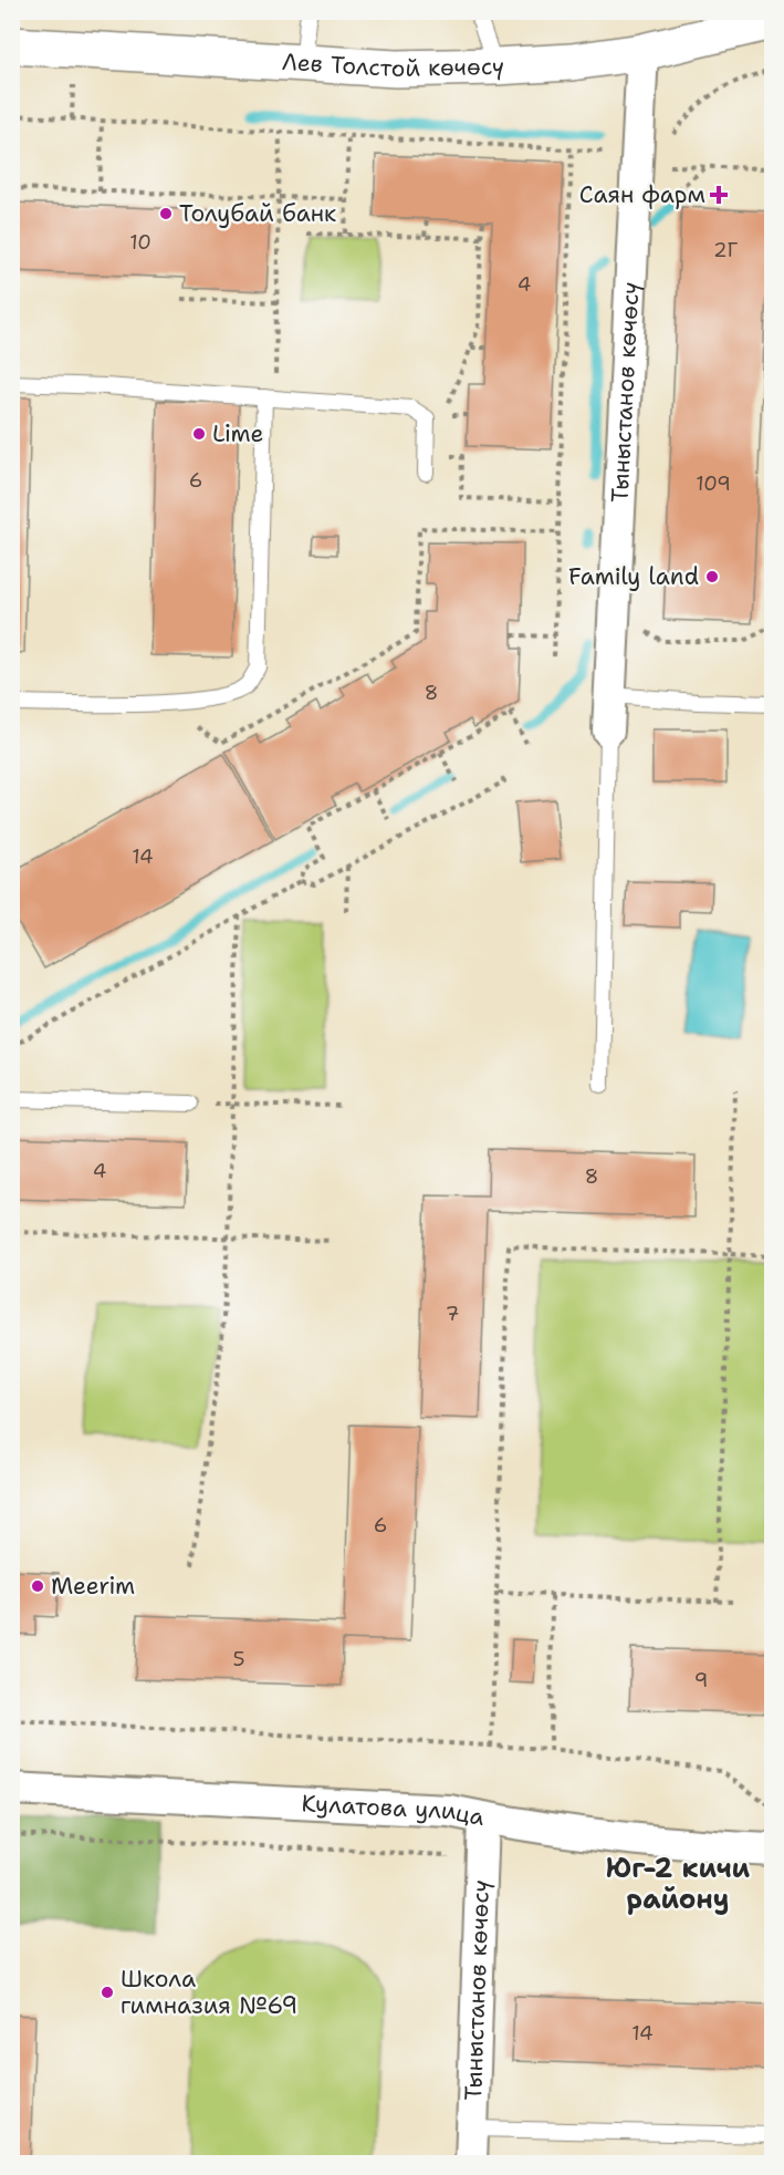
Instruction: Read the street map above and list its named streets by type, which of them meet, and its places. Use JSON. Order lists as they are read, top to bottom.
{
  "streets": {
    "main road": ["Лев Толстой көчөсү"],
    "street": ["Тыныстанов көчөсү", "Кулатова улица"]
  },
  "crossings": [
    ["Лев Толстой көчөсү", "Тыныстанов көчөсү"],
    ["Тыныстанов көчөсү", "Кулатова улица"]
  ],
  "districts": ["Юг-2 кичи району"],
  "places": {
    "health": ["Саян фарм"],
    "other": [
      "Толубай банк",
      "Lime",
      "Family land",
      "Meerim",
      "Школа гимназия №69"
    ]
  },
  "house_numbers": [
    "10",
    "2Г",
    "4",
    "6",
    "109",
    "8",
    "14",
    "4",
    "8",
    "7",
    "6",
    "5",
    "9",
    "14"
  ]
}
